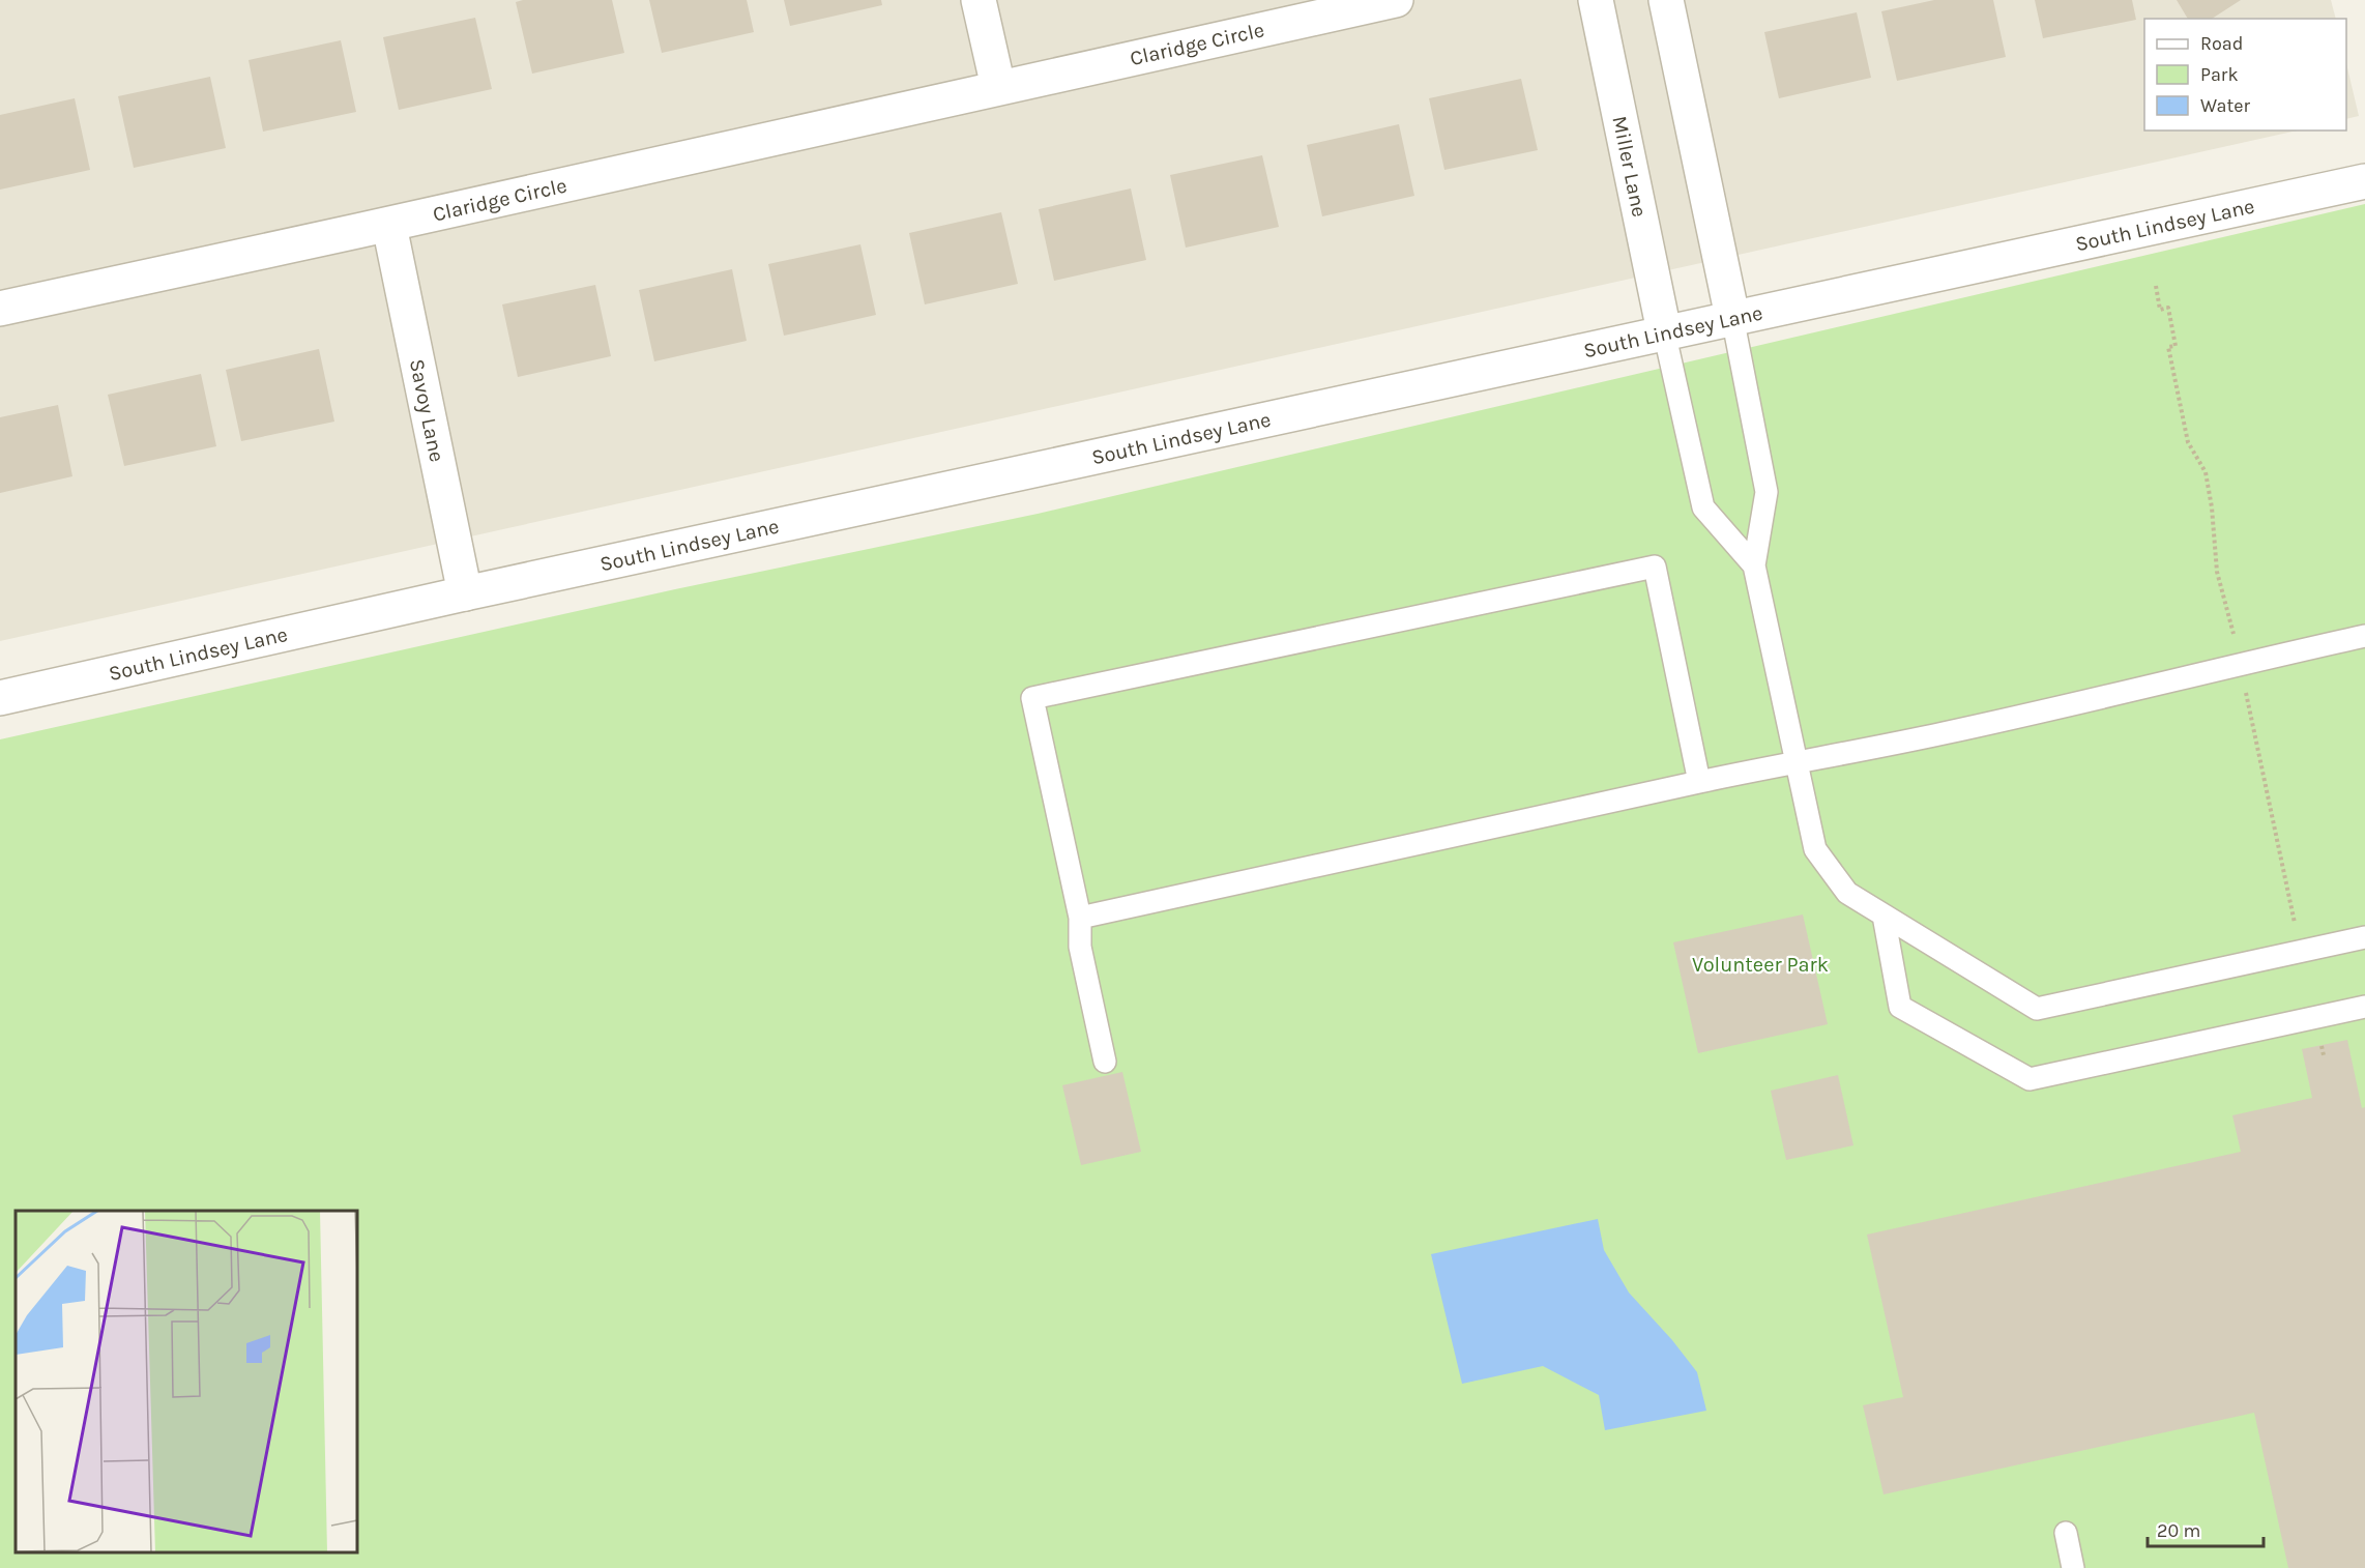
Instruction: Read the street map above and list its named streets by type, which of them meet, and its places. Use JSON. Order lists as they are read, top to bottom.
{
  "streets": {
    "street": [
      "Claridge Circle",
      "Miller Lane",
      "South Lindsey Lane",
      "Savoy Lane"
    ]
  },
  "crossings": [
    ["Claridge Circle", "Savoy Lane"],
    ["Miller Lane", "South Lindsey Lane"],
    ["South Lindsey Lane", "Savoy Lane"]
  ],
  "parks": ["Volunteer Park"],
  "legend": ["Road", "Park", "Water"],
  "scale_bar": "20 m"
}
